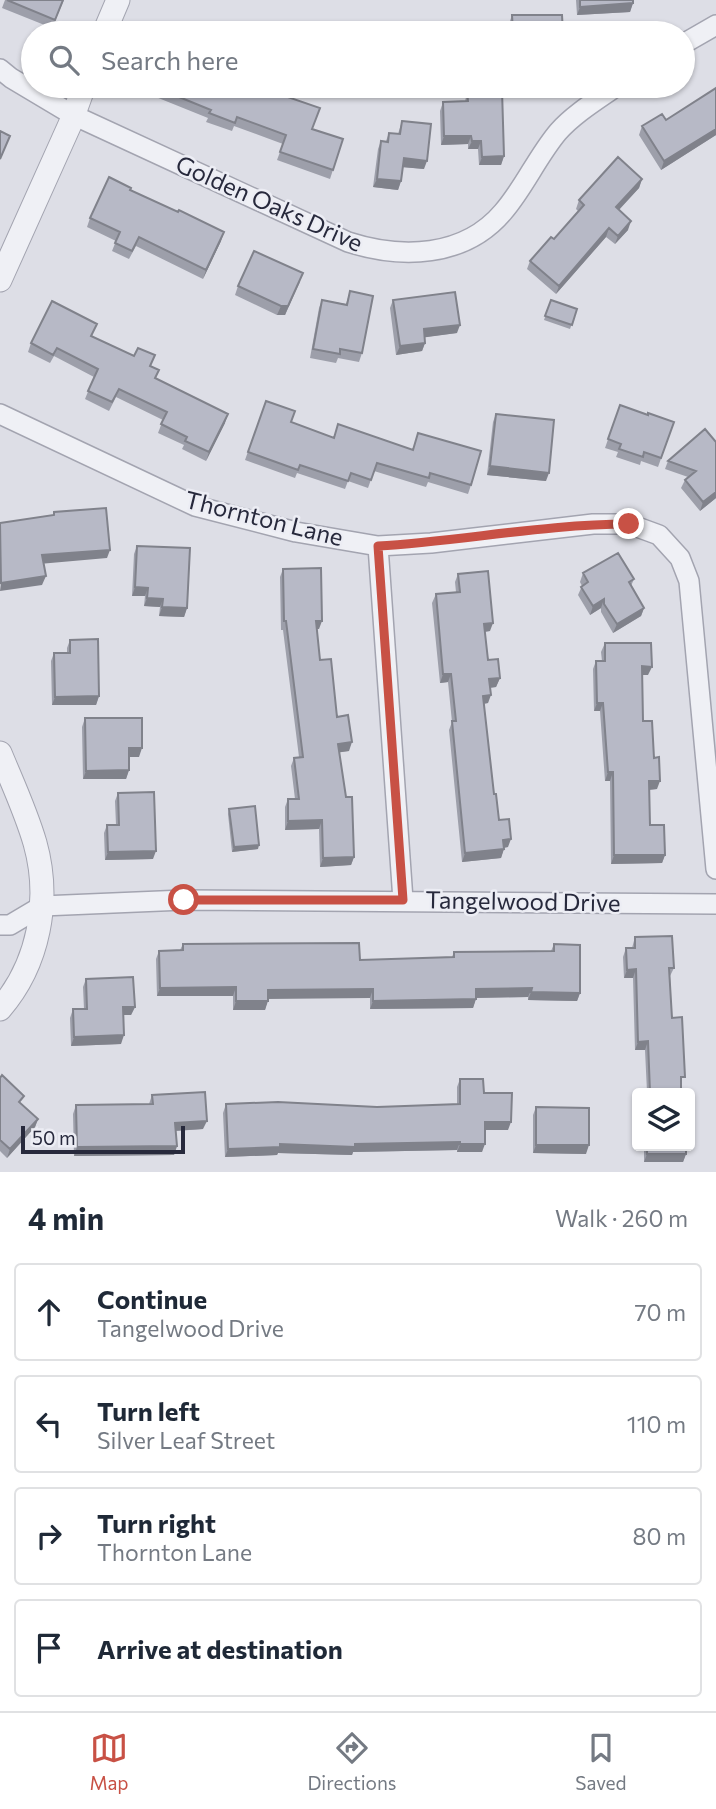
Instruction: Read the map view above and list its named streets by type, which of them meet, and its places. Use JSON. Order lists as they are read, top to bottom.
{
  "streets": {
    "street": ["Golden Oaks Drive", "Thornton Lane", "Tangelwood Drive"]
  },
  "scale_bar": "50 m",
  "page": {
    "search": "Search here",
    "scale": "50 m",
    "heading": ["4 min", "Walk · 260 m"],
    "list": [
      ["Continue", "Tangelwood Drive", "70 m"],
      ["Turn left", "Silver Leaf Street", "110 m"],
      ["Turn right", "Thornton Lane", "80 m"],
      "Arrive at destination"
    ],
    "nav": ["Map", "Directions", "Saved"]
  }
}
